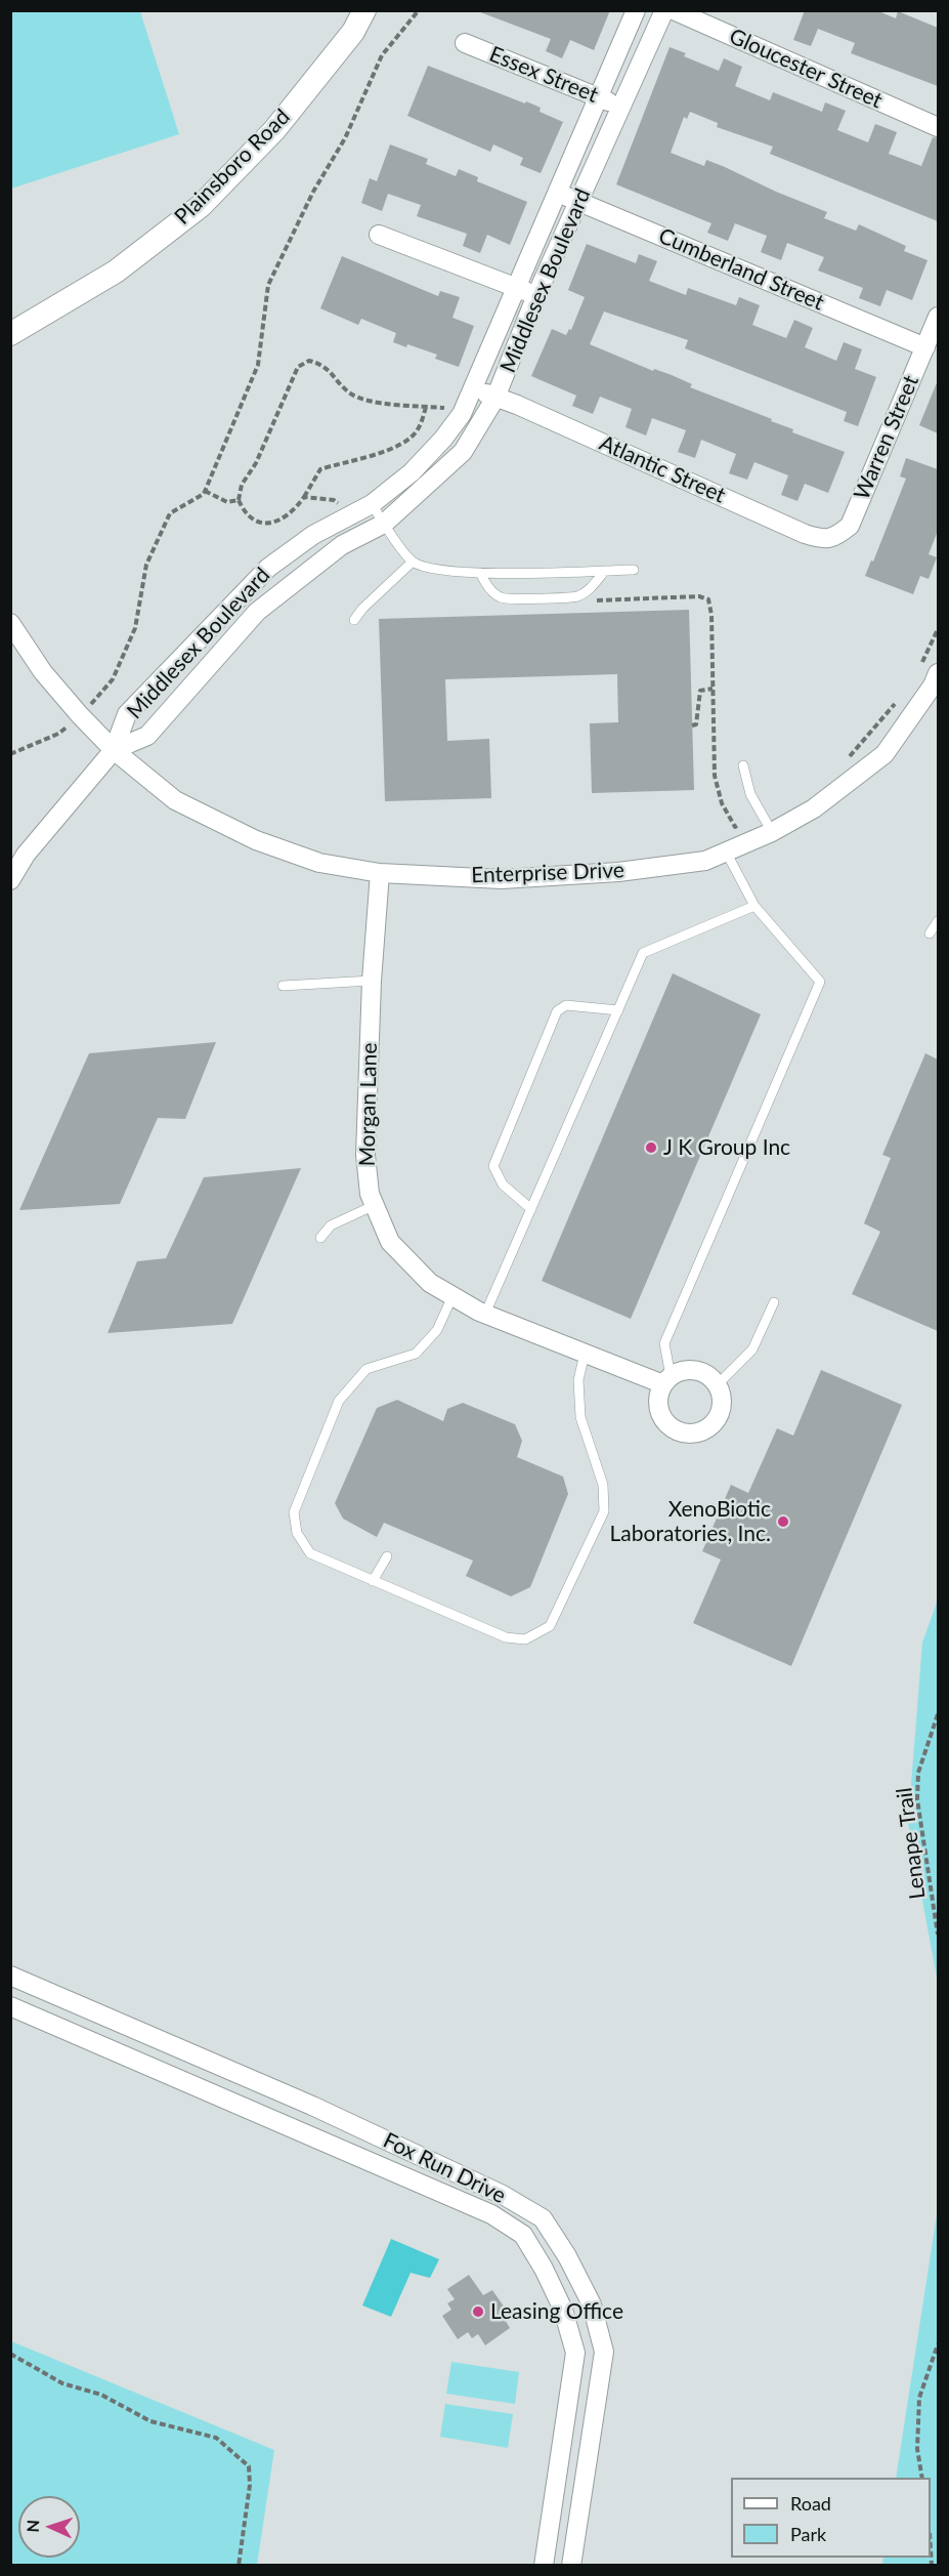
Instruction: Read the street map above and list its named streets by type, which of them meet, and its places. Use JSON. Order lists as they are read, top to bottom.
{
  "streets": {
    "street": [
      "Gloucester Street",
      "Essex Street",
      "Plainsboro Road",
      "Cumberland Street",
      "Middlesex Boulevard",
      "Warren Street",
      "Atlantic Street",
      "Enterprise Drive",
      "Morgan Lane",
      "Fox Run Drive"
    ],
    "path": ["Lenape Trail"]
  },
  "crossings": [
    ["Essex Street", "Middlesex Boulevard"],
    ["Cumberland Street", "Middlesex Boulevard"],
    ["Cumberland Street", "Warren Street"],
    ["Middlesex Boulevard", "Atlantic Street"],
    ["Middlesex Boulevard", "Enterprise Drive"],
    ["Warren Street", "Atlantic Street"],
    ["Enterprise Drive", "Morgan Lane"]
  ],
  "places": ["J K Group Inc", "XenoBiotic Laboratories, Inc.", "Leasing Office"],
  "legend": ["Road", "Park"],
  "north": "left"
}
